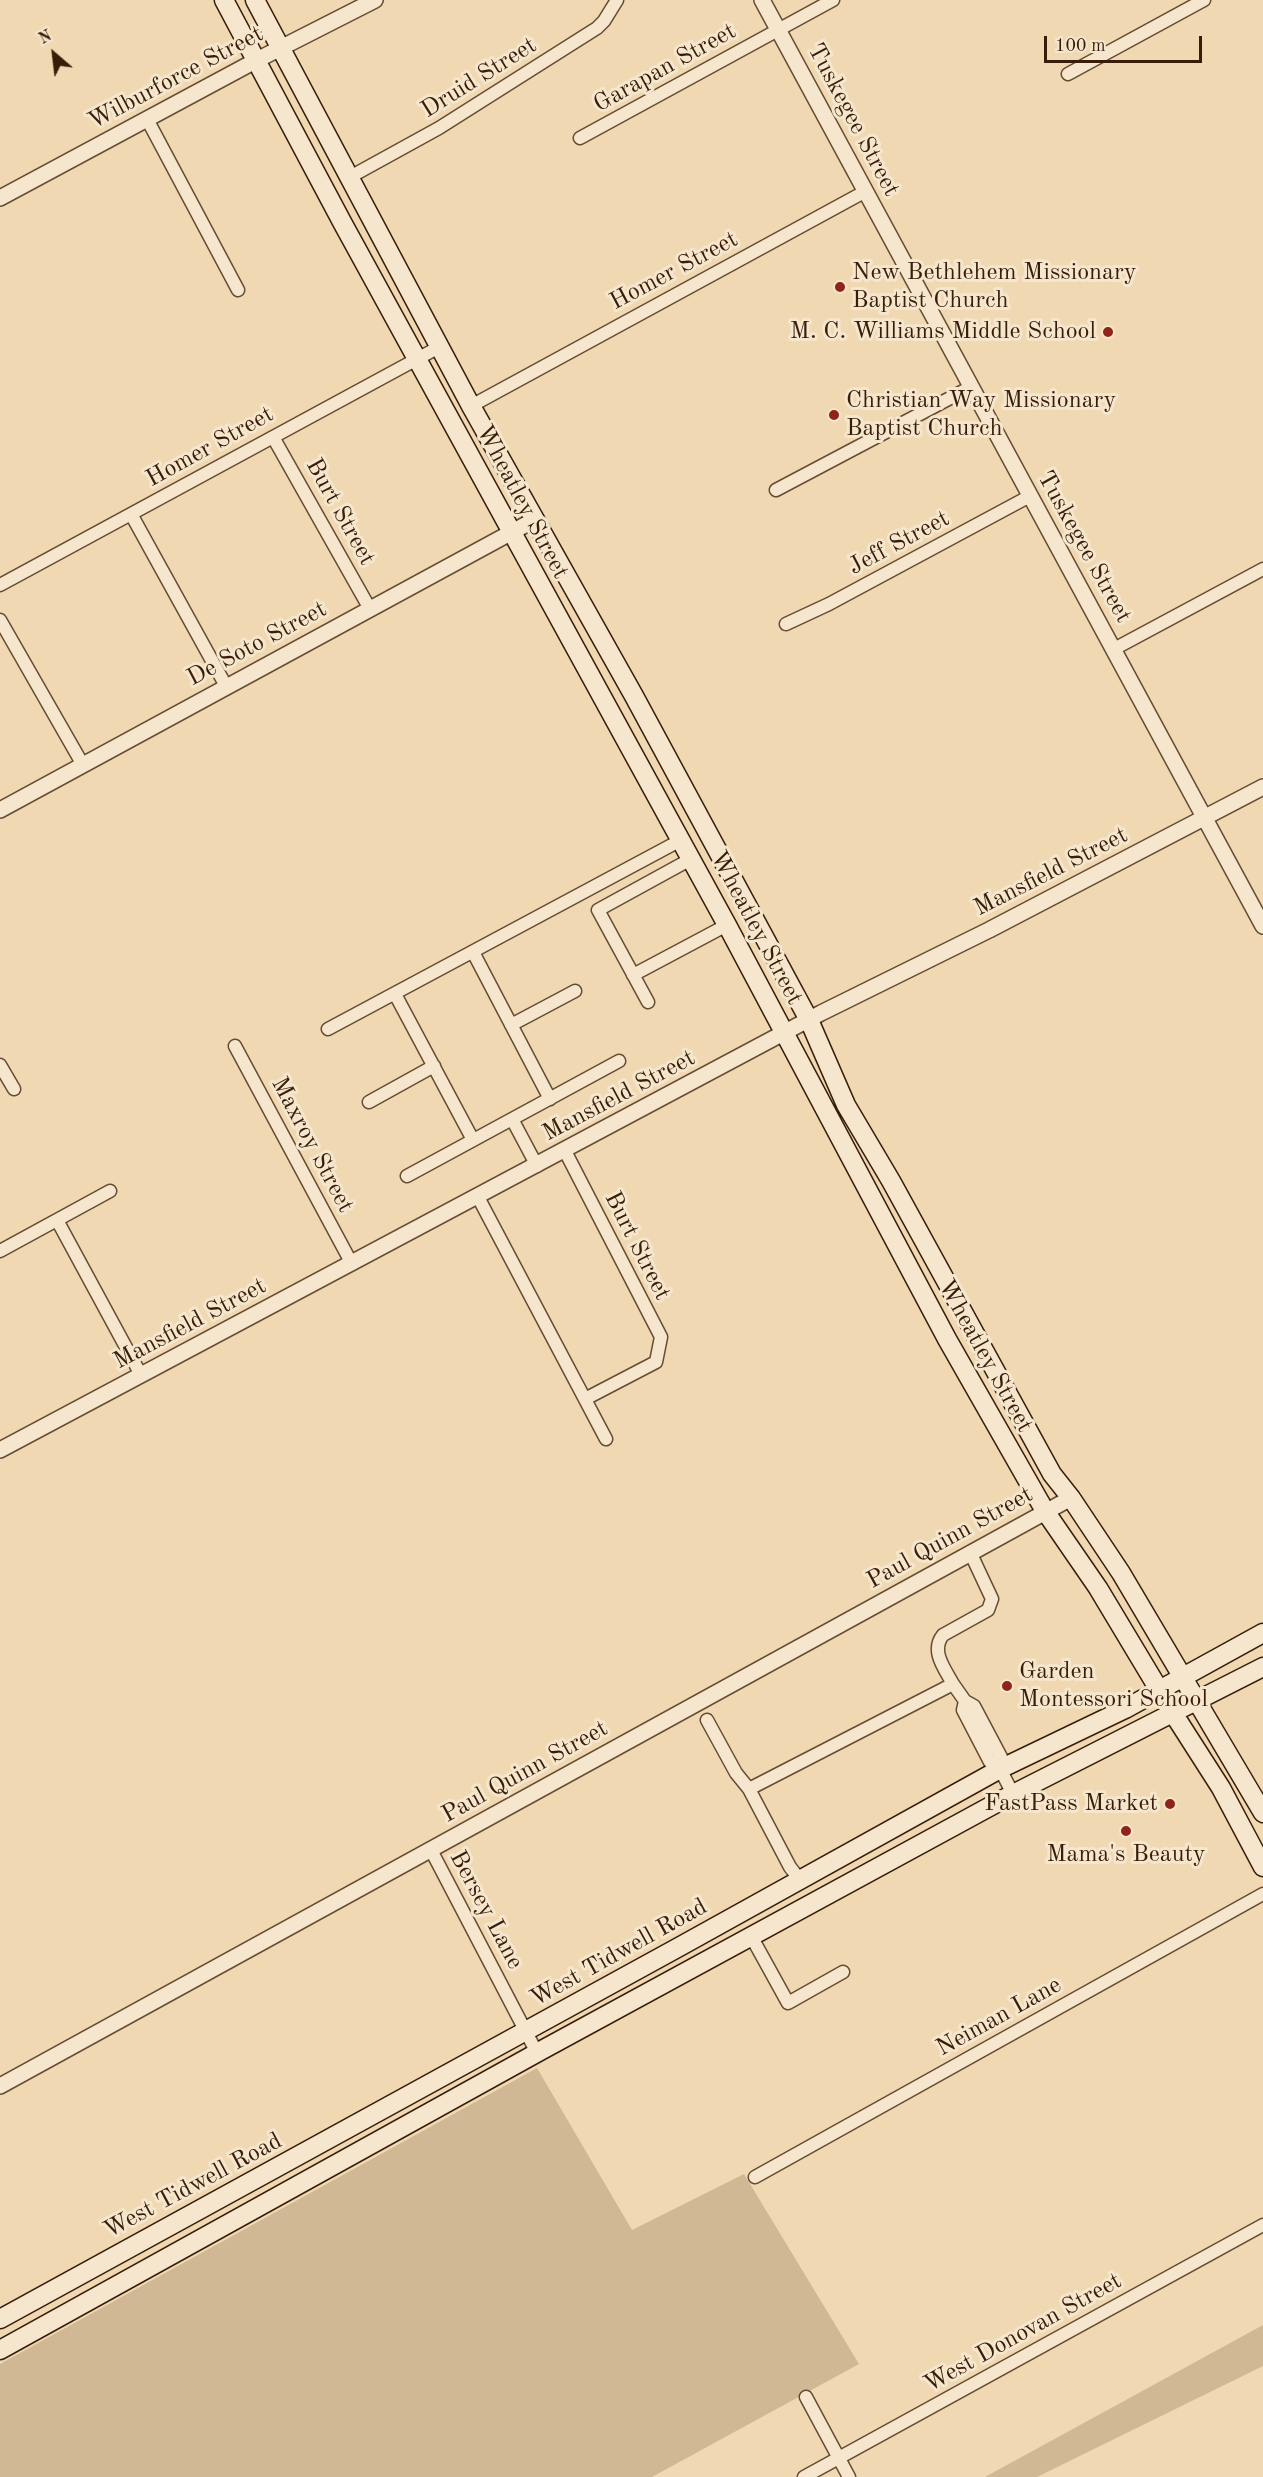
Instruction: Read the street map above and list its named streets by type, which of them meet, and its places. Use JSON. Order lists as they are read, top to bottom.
{
  "streets": {
    "main road": ["Wheatley Street", "West Tidwell Road"],
    "street": [
      "Garapan Street",
      "Wilburforce Street",
      "Druid Street",
      "Tuskegee Street",
      "Homer Street",
      "Burt Street",
      "Jeff Street",
      "De Soto Street",
      "Mansfield Street",
      "Maxroy Street",
      "Paul Quinn Street",
      "Bersey Lane",
      "Neiman Lane",
      "West Donovan Street"
    ]
  },
  "crossings": [
    ["Garapan Street", "Tuskegee Street"],
    ["Wilburforce Street", "Wheatley Street"],
    ["Druid Street", "Wheatley Street"],
    ["Tuskegee Street", "Homer Street"],
    ["Tuskegee Street", "Jeff Street"],
    ["Tuskegee Street", "Mansfield Street"],
    ["Homer Street", "Wheatley Street"],
    ["Homer Street", "Burt Street"],
    ["Wheatley Street", "De Soto Street"],
    ["Wheatley Street", "Mansfield Street"],
    ["Wheatley Street", "Paul Quinn Street"],
    ["Wheatley Street", "West Tidwell Road"],
    ["Burt Street", "De Soto Street"],
    ["Burt Street", "Mansfield Street"],
    ["Mansfield Street", "Maxroy Street"],
    ["Paul Quinn Street", "Bersey Lane"],
    ["Bersey Lane", "West Tidwell Road"]
  ],
  "places": [
    "New Bethlehem Missionary Baptist Church",
    "M. C. Williams Middle School",
    "Christian Way Missionary Baptist Church",
    "Garden Montessori School",
    "FastPass Market",
    "Mama's Beauty"
  ],
  "scale_bar": "100 m",
  "north": "top left"
}
